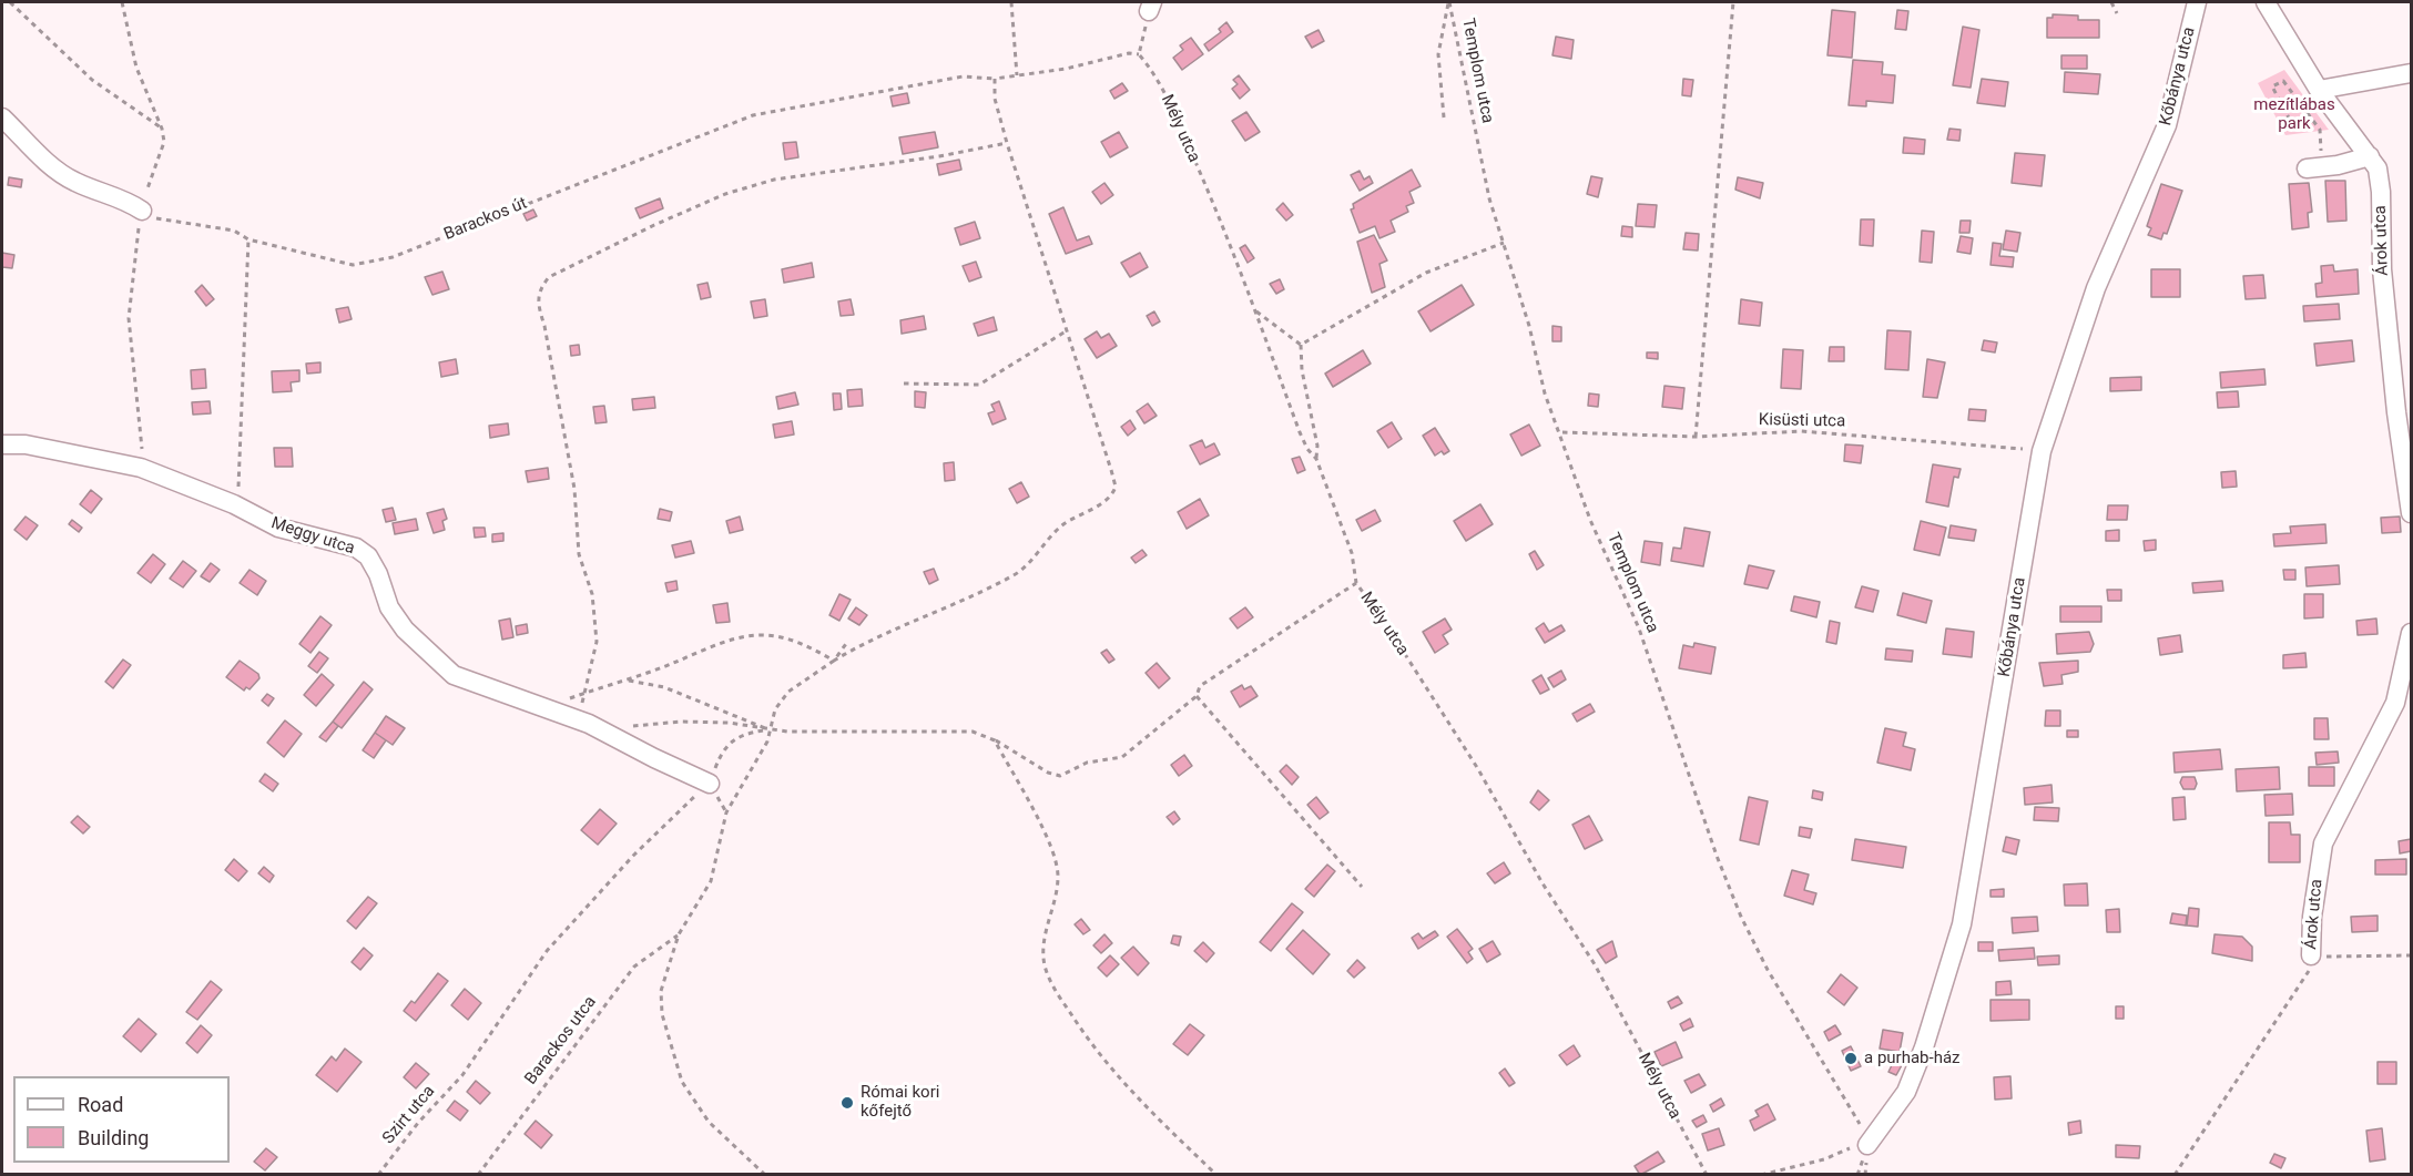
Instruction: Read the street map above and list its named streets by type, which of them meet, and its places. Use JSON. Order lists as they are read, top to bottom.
{
  "streets": {
    "street": ["Kőbánya utca", "Árok utca", "Meggy utca"],
    "path": [
      "Templom utca",
      "Mély utca",
      "Barackos út",
      "Kisüsti utca",
      "Barackos utca",
      "Szirt utca"
    ]
  },
  "crossings": [
    ["Templom utca", "Kőbánya utca"],
    ["Templom utca", "Kisüsti utca"],
    ["Kőbánya utca", "Kisüsti utca"],
    ["Mély utca", "Barackos út"],
    ["Meggy utca", "Szirt utca"]
  ],
  "parks": ["mezítlábas park"],
  "places": ["a purhab-ház", "Római kori kőfejtő"],
  "legend": ["Road", "Building"]
}
